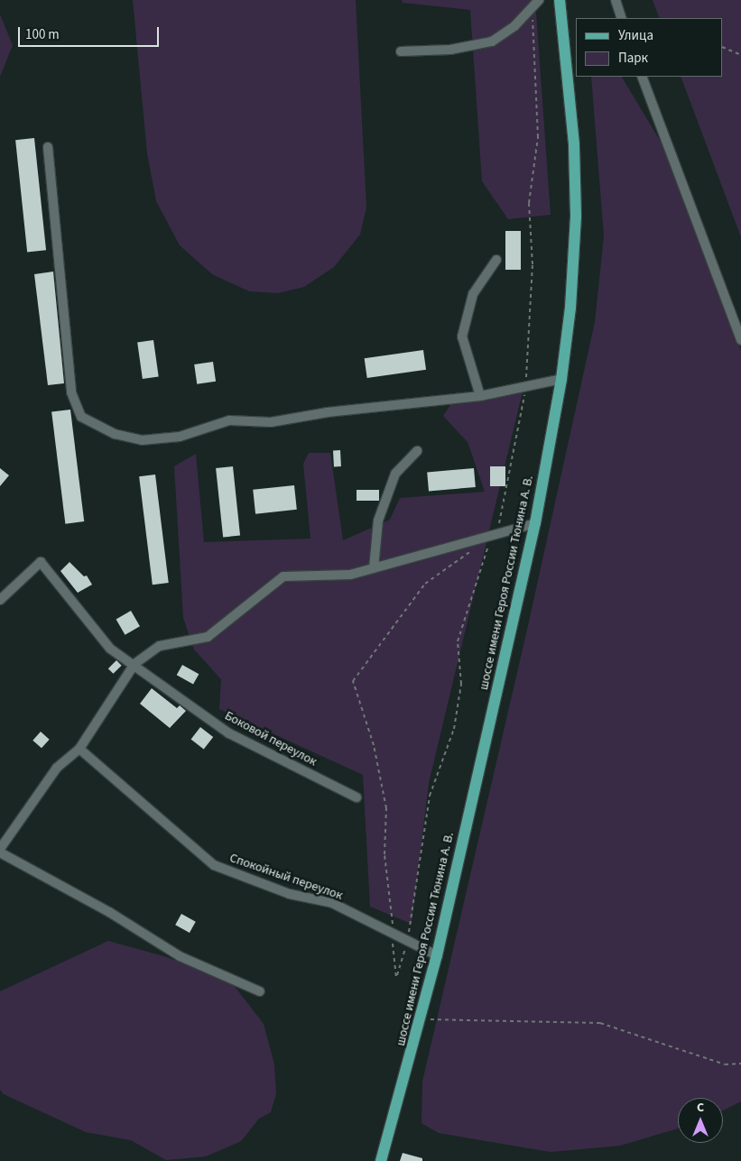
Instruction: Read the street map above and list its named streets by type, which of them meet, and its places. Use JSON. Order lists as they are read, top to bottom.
{
  "streets": {
    "main road": ["шоссе имени Героя России Тюнина А. В."],
    "street": ["Боковой переулок", "Спокойный переулок"]
  },
  "crossings": [
    ["шоссе имени Героя России Тюнина А. В.", "Спокойный переулок"]
  ],
  "legend": ["Улица", "Парк"],
  "scale_bar": "100 m",
  "north": "top"
}
